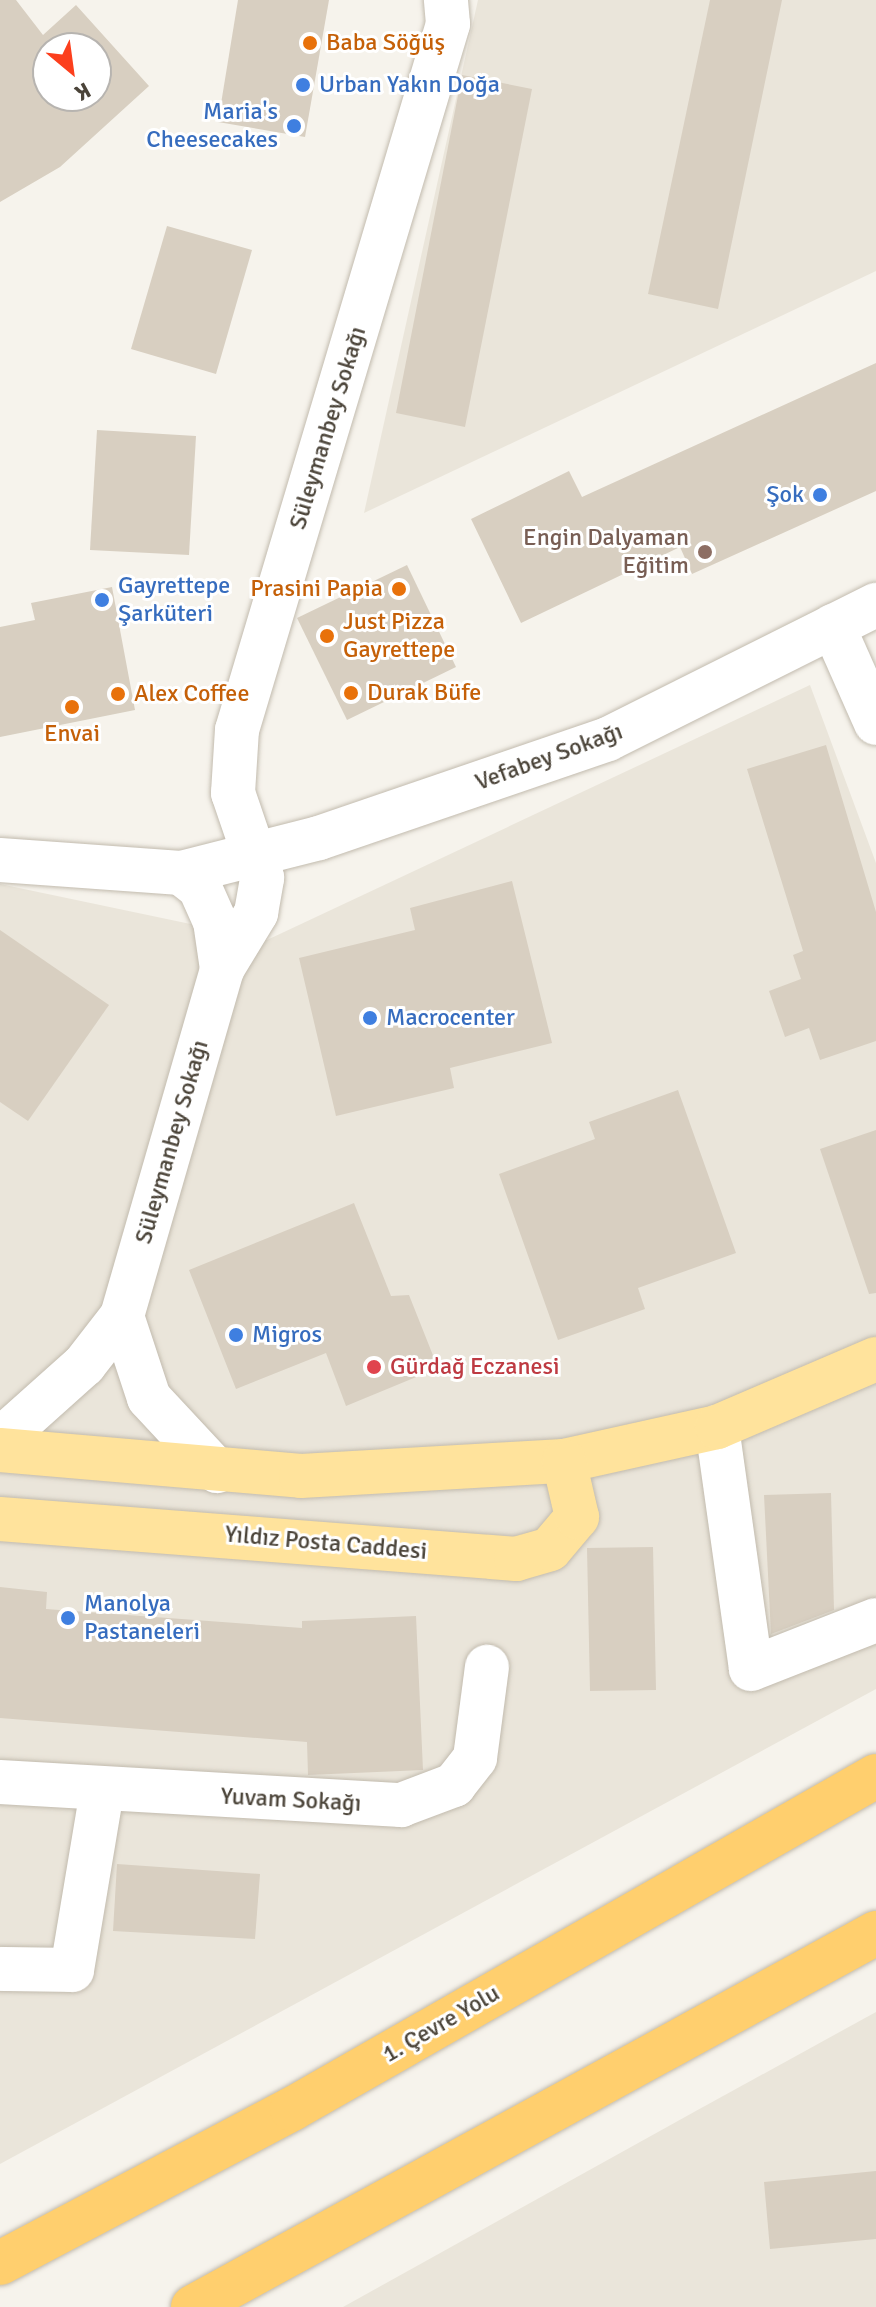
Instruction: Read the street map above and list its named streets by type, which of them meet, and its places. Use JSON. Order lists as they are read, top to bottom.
{
  "streets": {
    "highway": ["1. Çevre Yolu"],
    "main road": ["Yıldız Posta Caddesi"],
    "street": ["Süleymanbey Sokağı", "Vefabey Sokağı", "Yuvam Sokağı"]
  },
  "crossings": [
    ["Süleymanbey Sokağı", "Vefabey Sokağı"]
  ],
  "places": [
    "Baba Söğüş",
    "Urban Yakın Doğa",
    "Maria's Cheesecakes",
    "Şok",
    "Engin Dalyaman Eğitim",
    "Prasini Papia",
    "Gayrettepe Şarküteri",
    "Just Pizza Gayrettepe",
    "Durak Büfe",
    "Alex Coffee",
    "Envai",
    "Macrocenter",
    "Migros",
    "Gürdağ Eczanesi",
    "Manolya Pastaneleri"
  ],
  "north": "bottom right"
}
